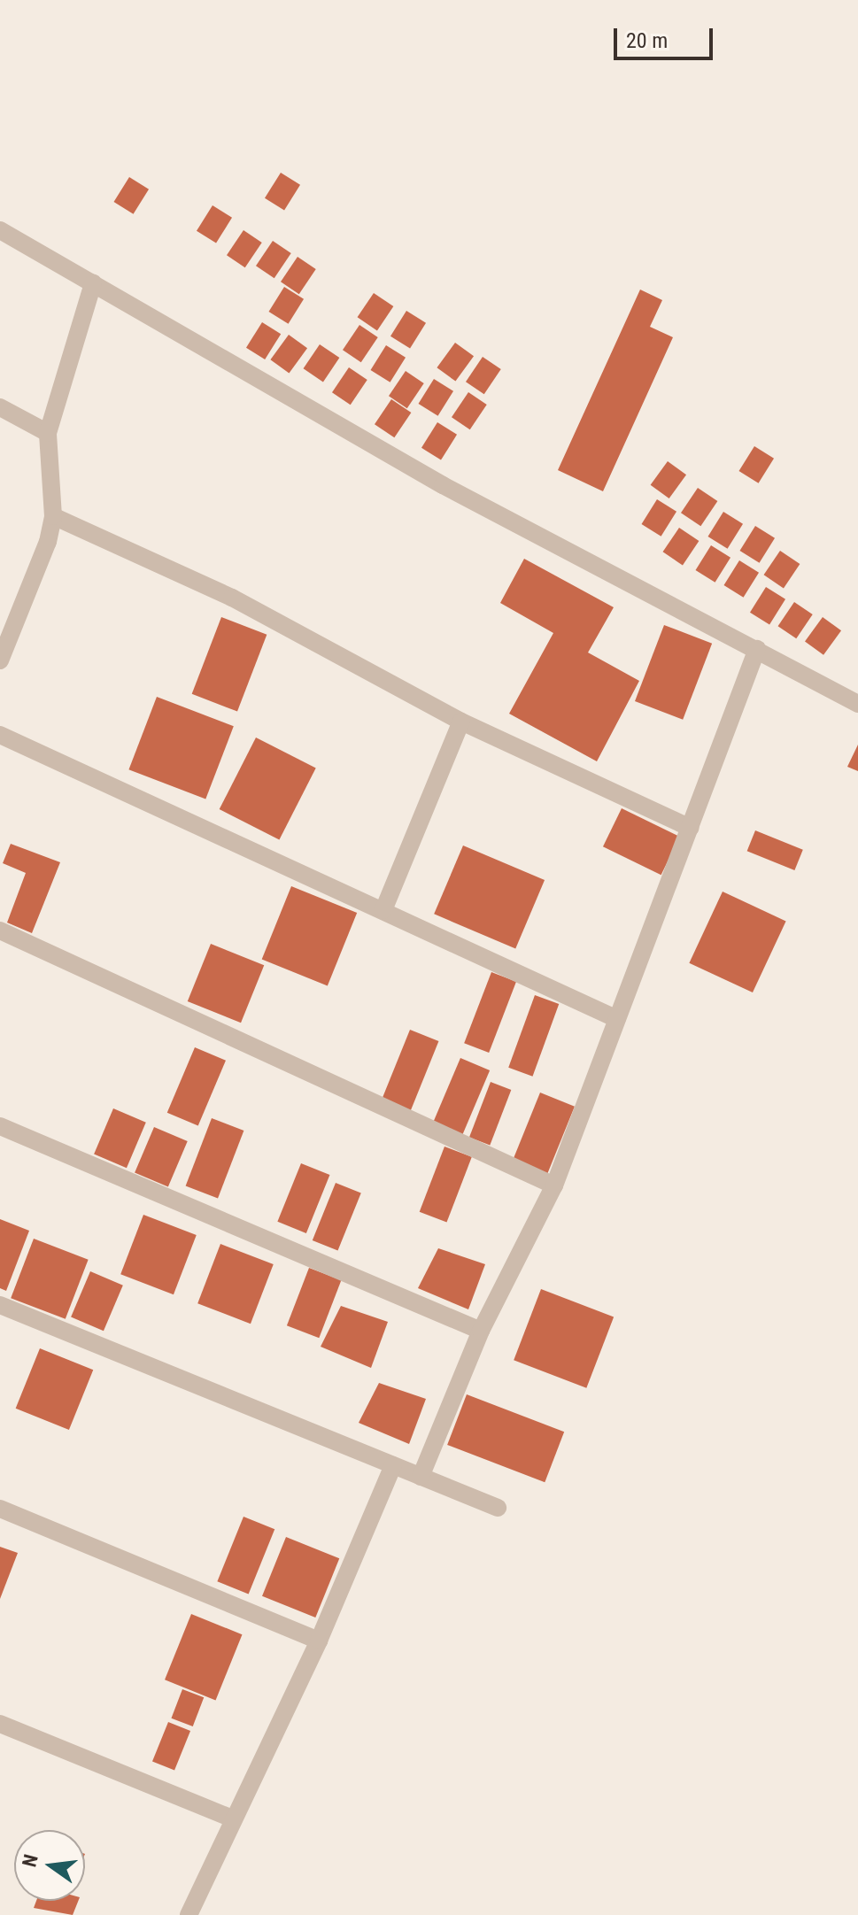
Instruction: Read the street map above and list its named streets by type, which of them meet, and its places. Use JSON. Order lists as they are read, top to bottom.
{
  "scale_bar": "20 m",
  "north": "left"
}
